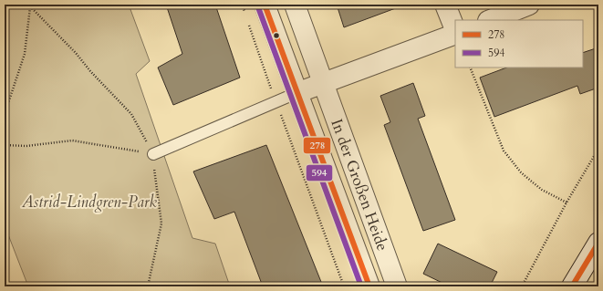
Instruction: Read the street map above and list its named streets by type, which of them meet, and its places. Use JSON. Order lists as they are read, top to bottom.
{
  "streets": {
    "street": ["In der Großen Heide"]
  },
  "parks": ["Astrid-Lindgren-Park"],
  "lines": ["transit line 278", "transit line 594"],
  "legend": ["278", "594"]
}
